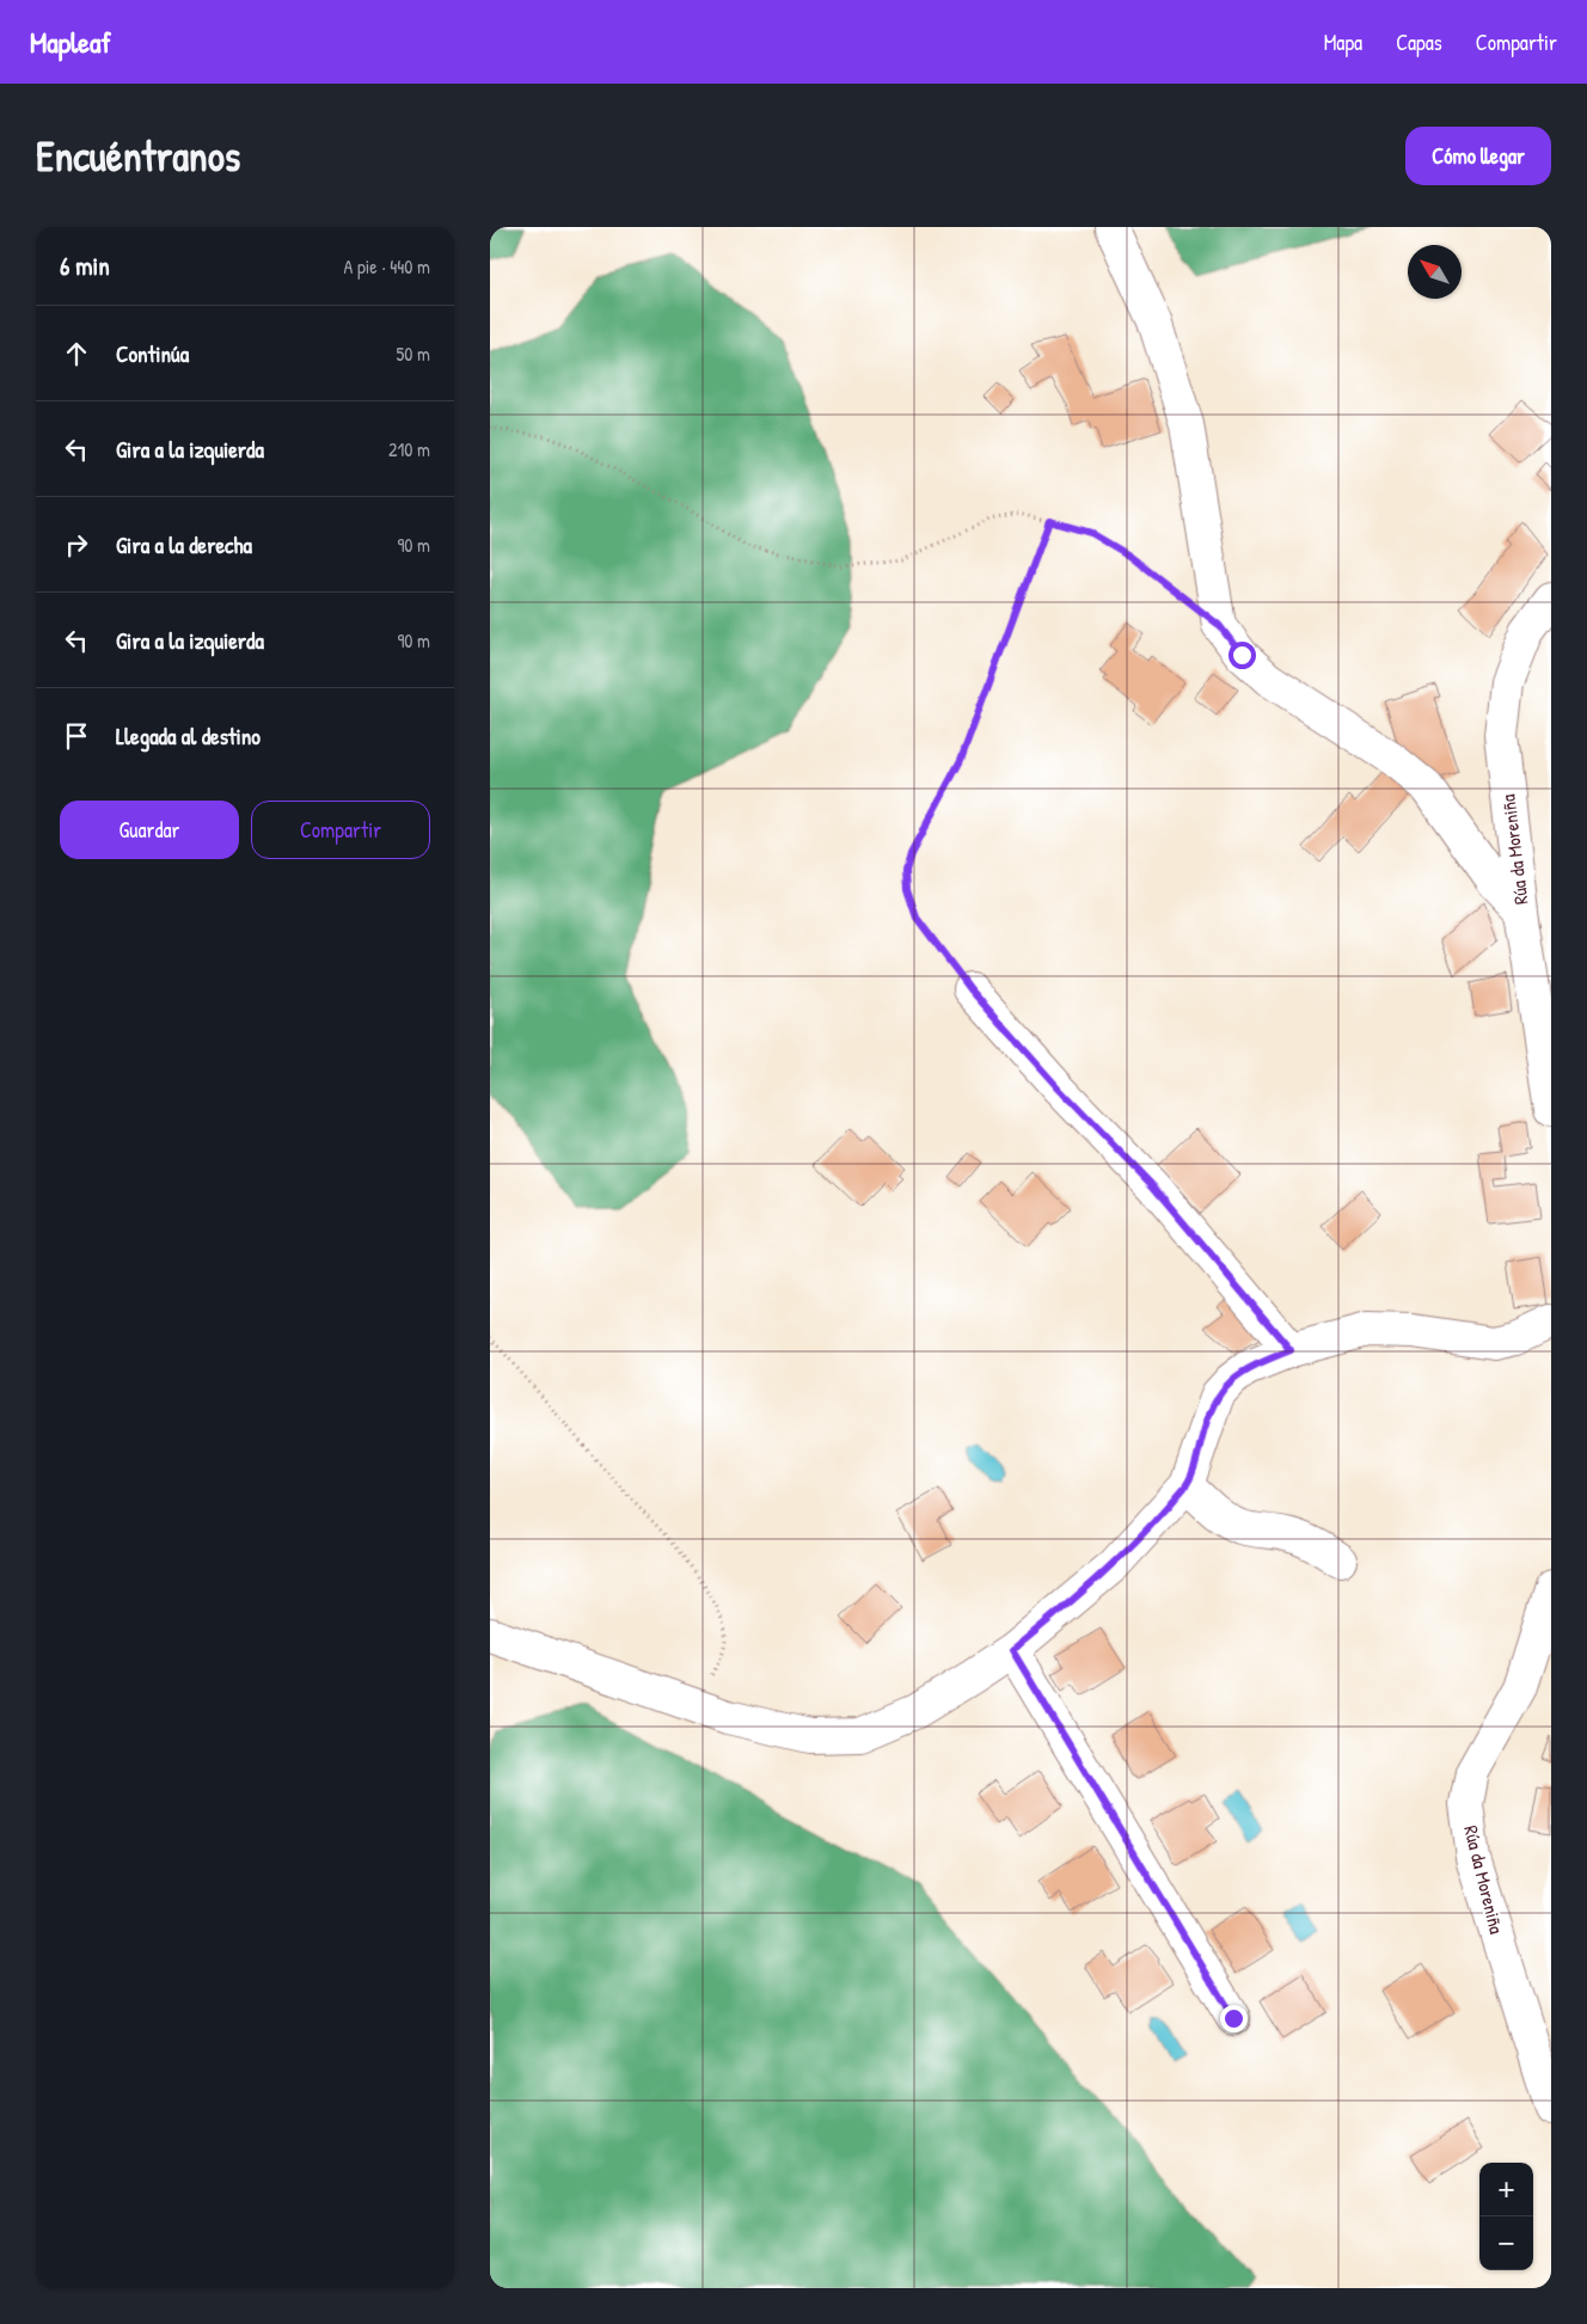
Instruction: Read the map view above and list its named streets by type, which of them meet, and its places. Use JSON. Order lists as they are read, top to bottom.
{
  "streets": {
    "street": ["Rúa da Moreniña"]
  },
  "north": "top left",
  "page": {
    "header": "Mapleaf",
    "nav": ["Mapa", "Capas", "Compartir"],
    "buttons": [
      "Cómo llegar",
      ["Guardar", "Compartir"]
    ],
    "title": "Encuéntranos",
    "heading": ["6 min", "A pie · 440 m"],
    "list": [
      ["Continúa", "50 m"],
      ["Gira a la izquierda", "210 m"],
      ["Gira a la derecha", "90 m"],
      ["Gira a la izquierda", "90 m"],
      "Llegada al destino"
    ],
    "map_buttons": ["+", "−"]
  }
}
